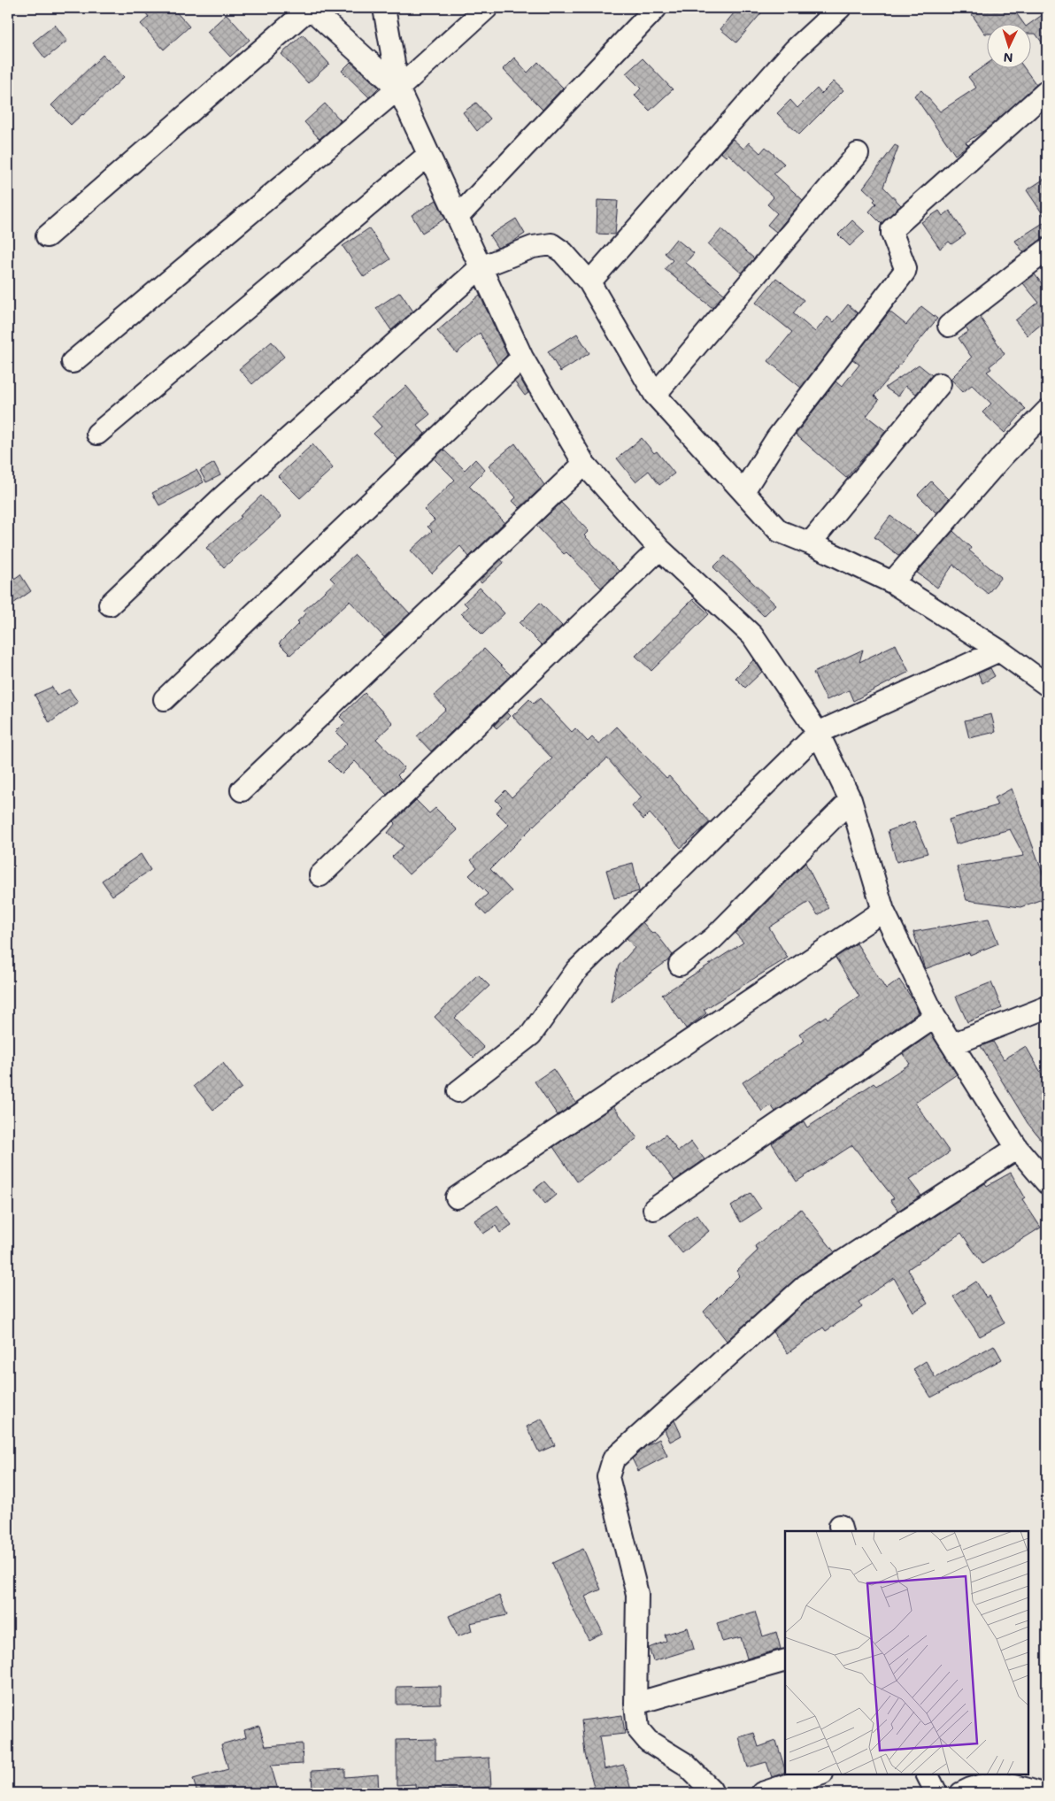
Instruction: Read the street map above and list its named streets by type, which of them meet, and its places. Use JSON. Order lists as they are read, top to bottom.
{
  "north": "bottom"
}
